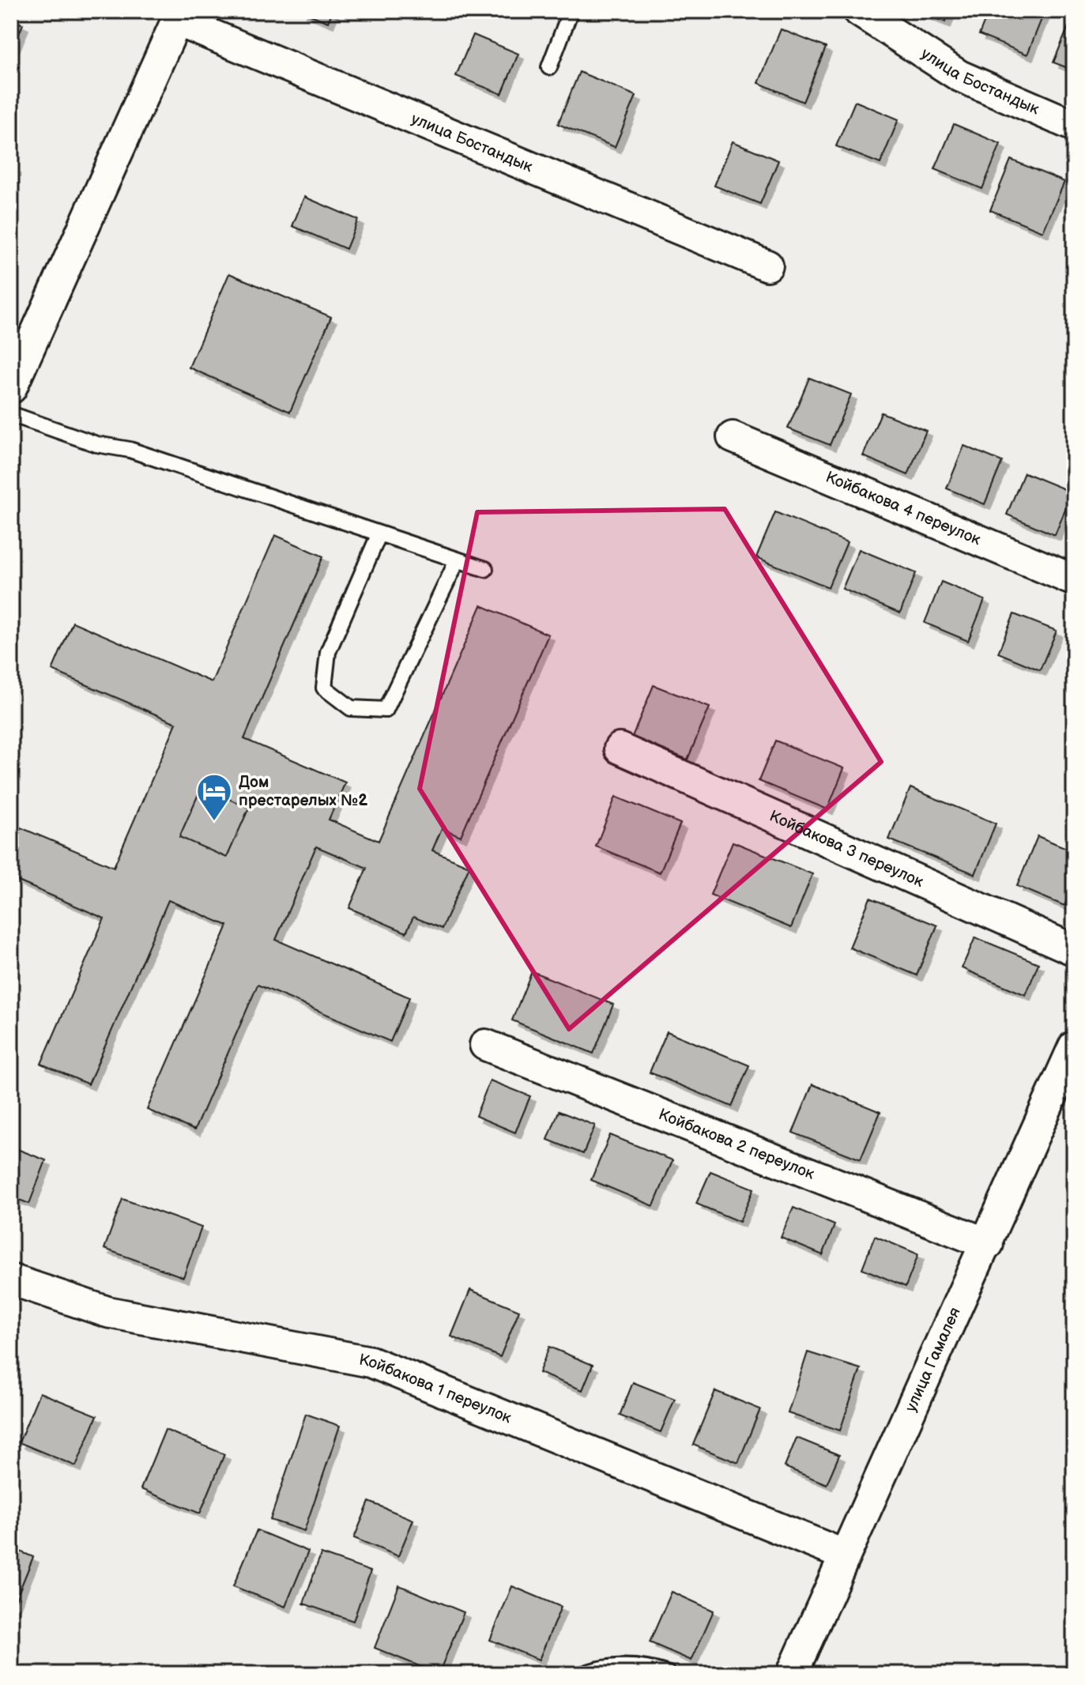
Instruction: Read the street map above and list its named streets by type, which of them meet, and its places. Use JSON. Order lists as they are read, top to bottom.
{
  "streets": {
    "street": [
      "улица Бостандык",
      "Койбакова 4 переулок",
      "Койбакова 3 переулок",
      "Койбакова 2 переулок",
      "улица Гамалея",
      "Койбакова 1 переулок"
    ]
  },
  "crossings": [
    ["Койбакова 2 переулок", "улица Гамалея"],
    ["улица Гамалея", "Койбакова 1 переулок"]
  ],
  "places": {
    "hotel": ["Дом престарелых №2"]
  }
}
